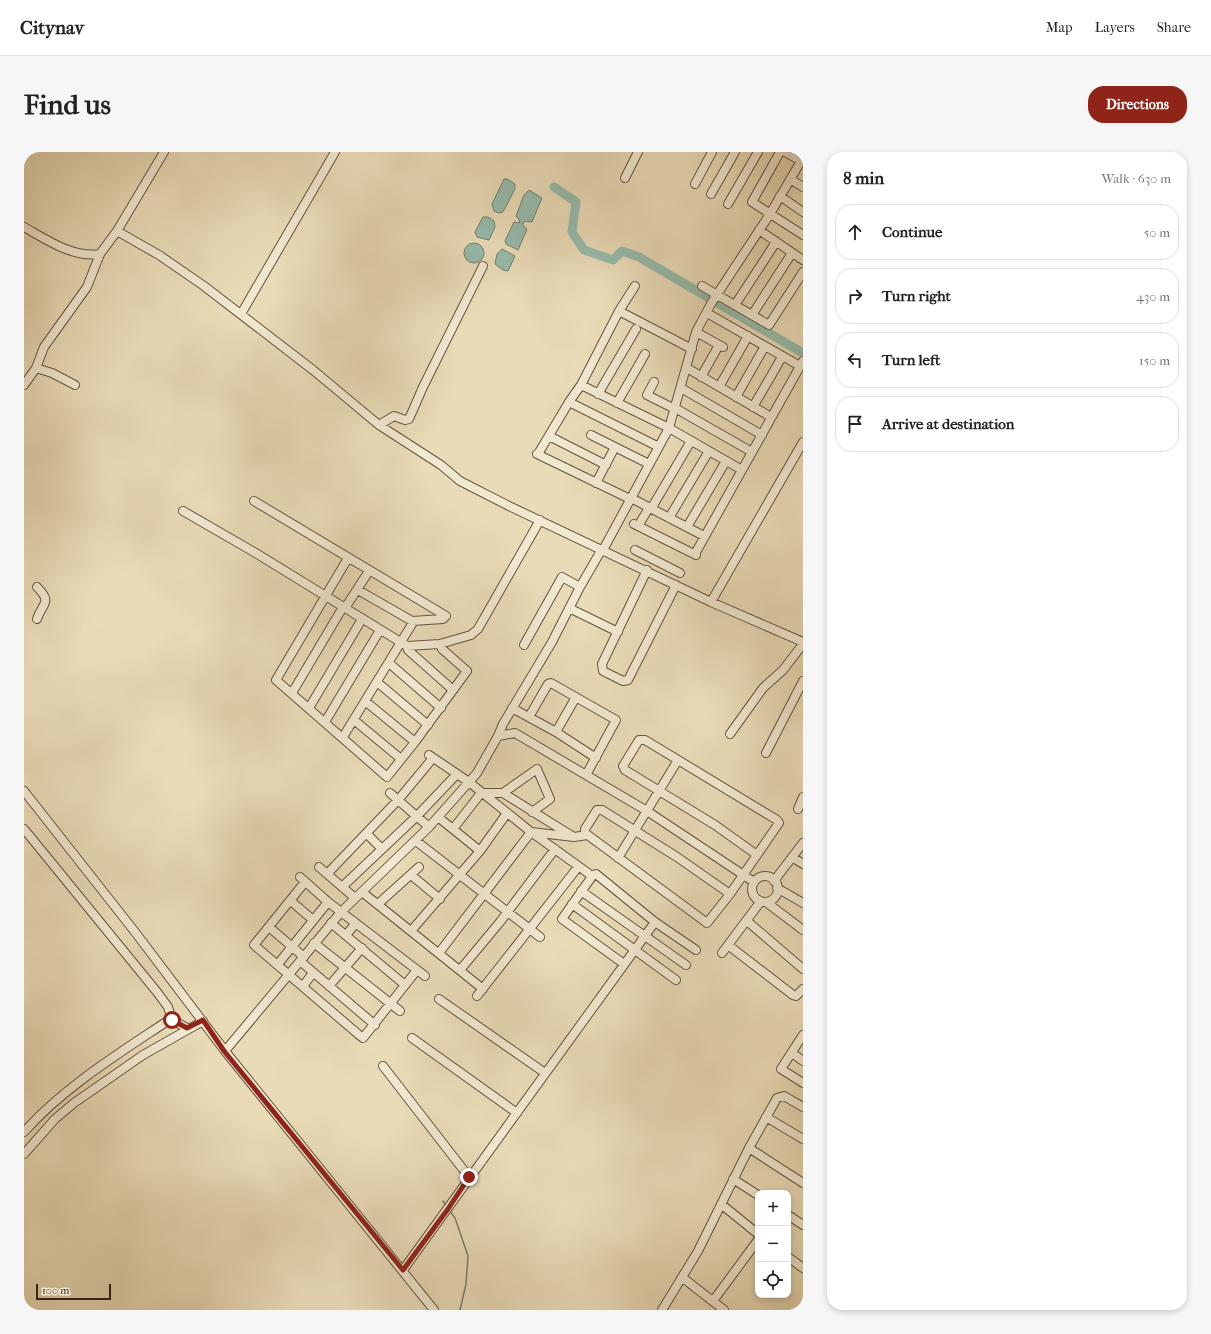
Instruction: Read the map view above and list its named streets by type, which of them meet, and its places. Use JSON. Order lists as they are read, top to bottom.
{
  "scale_bar": "100 m",
  "page": {
    "header": "Citynav",
    "nav": ["Map", "Layers", "Share"],
    "buttons": "Directions",
    "title": "Find us",
    "heading": ["8 min", "Walk · 630 m"],
    "list": [
      ["Continue", "50 m"],
      ["Turn right", "430 m"],
      ["Turn left", "150 m"],
      "Arrive at destination"
    ],
    "map_buttons": ["+", "−"],
    "scale": "100 m"
  }
}
